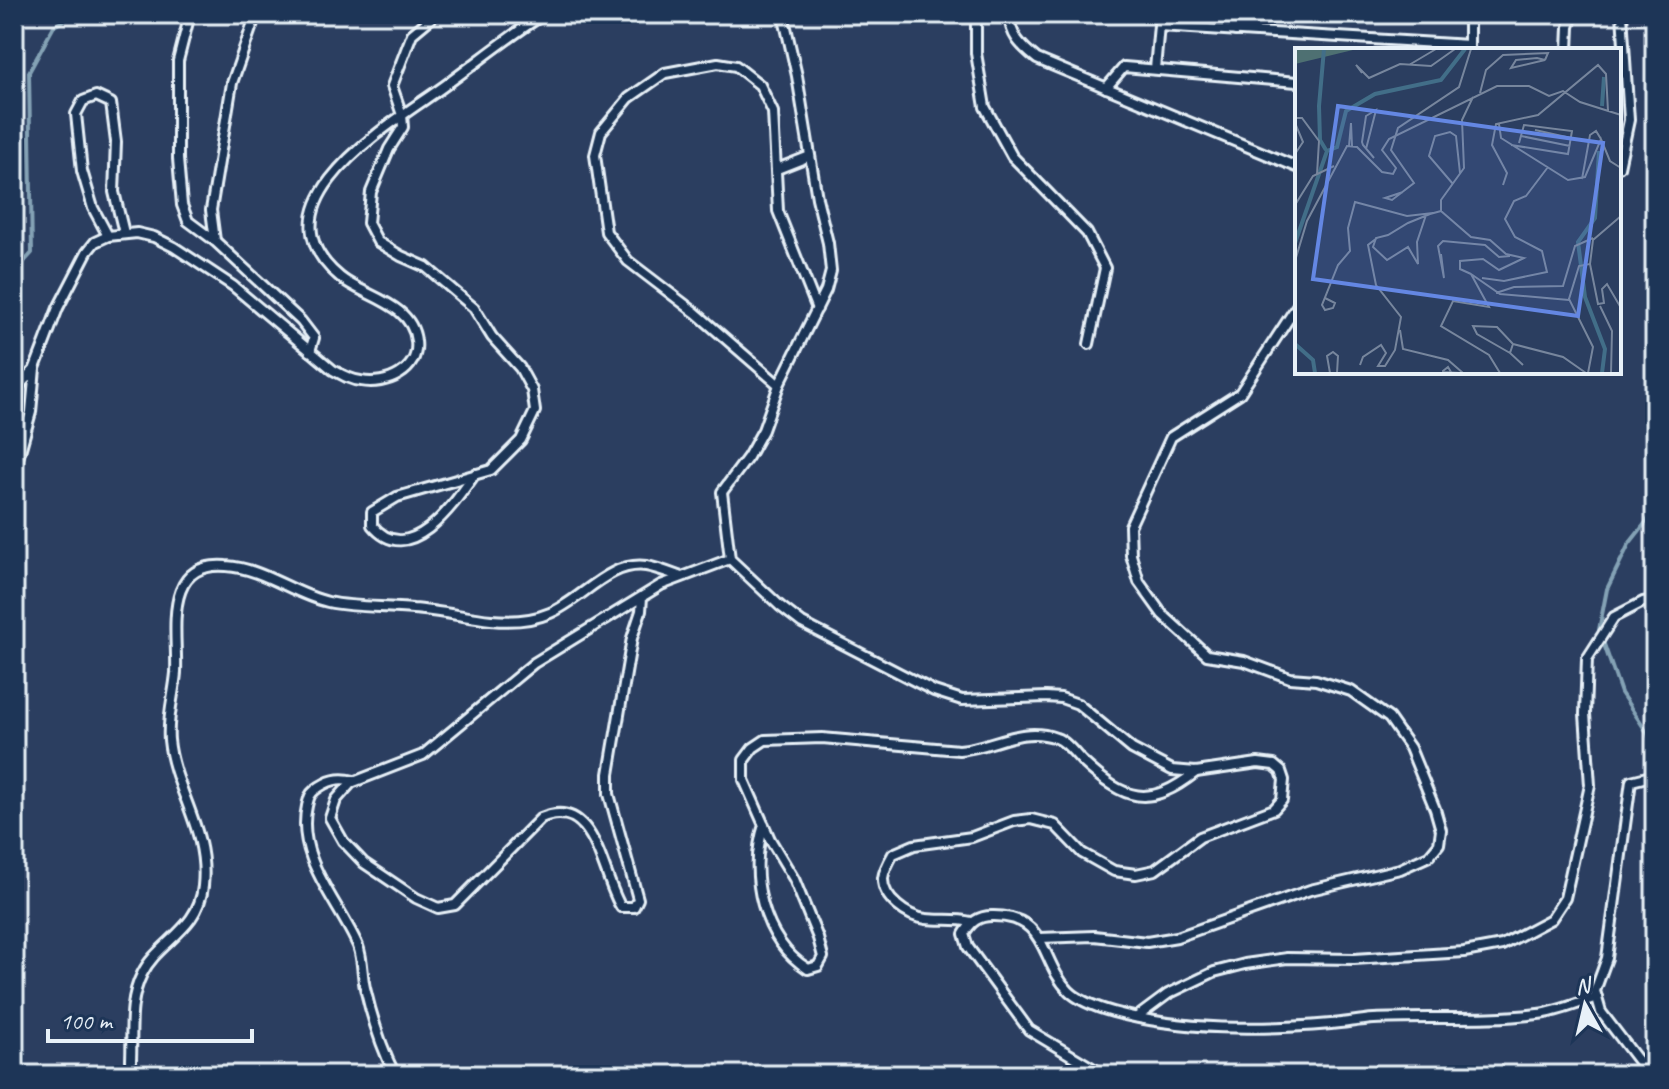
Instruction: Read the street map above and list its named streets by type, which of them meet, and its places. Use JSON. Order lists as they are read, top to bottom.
{
  "scale_bar": "100 m",
  "north": "top"
}
